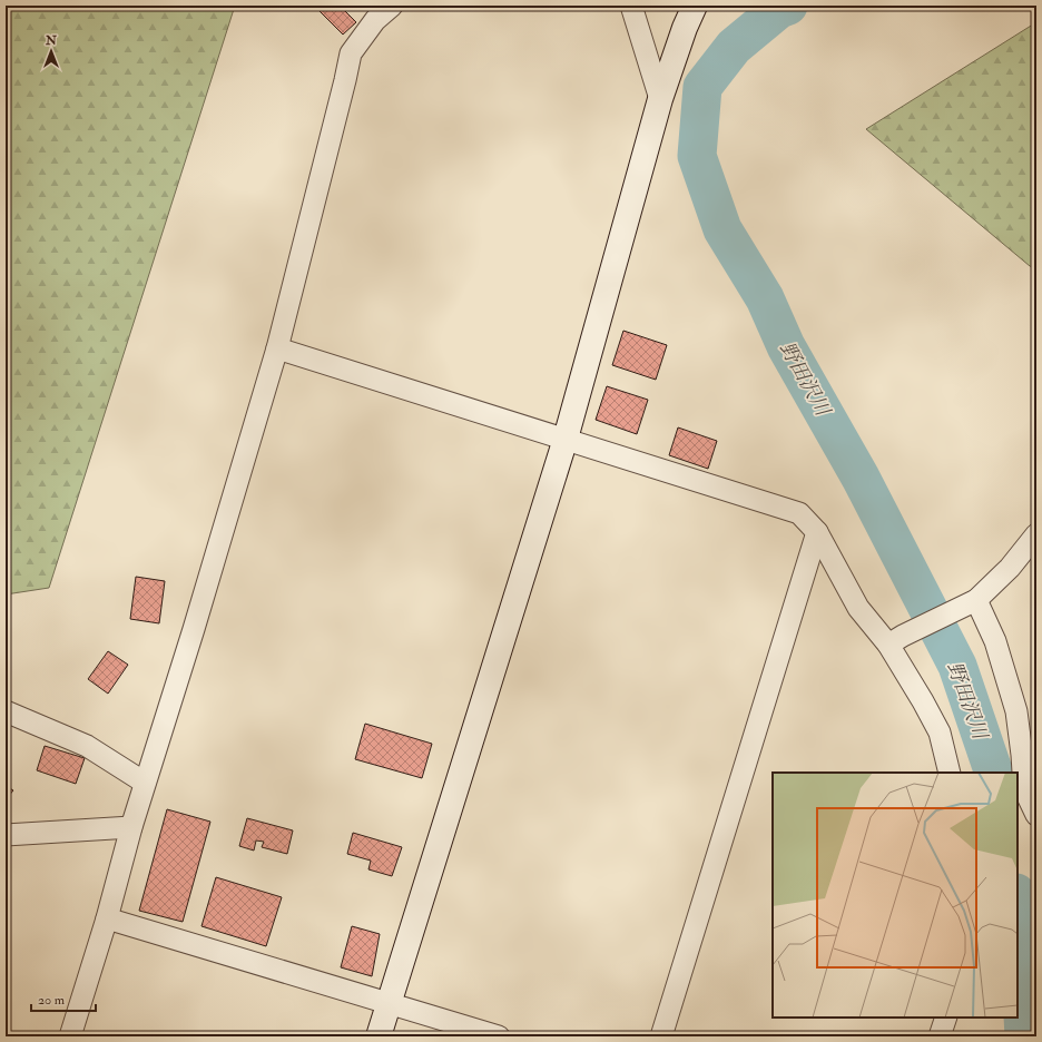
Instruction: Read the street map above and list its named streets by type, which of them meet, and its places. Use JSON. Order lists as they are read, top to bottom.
{
  "water": ["野田沢川"],
  "scale_bar": "20 m",
  "north": "top"
}
